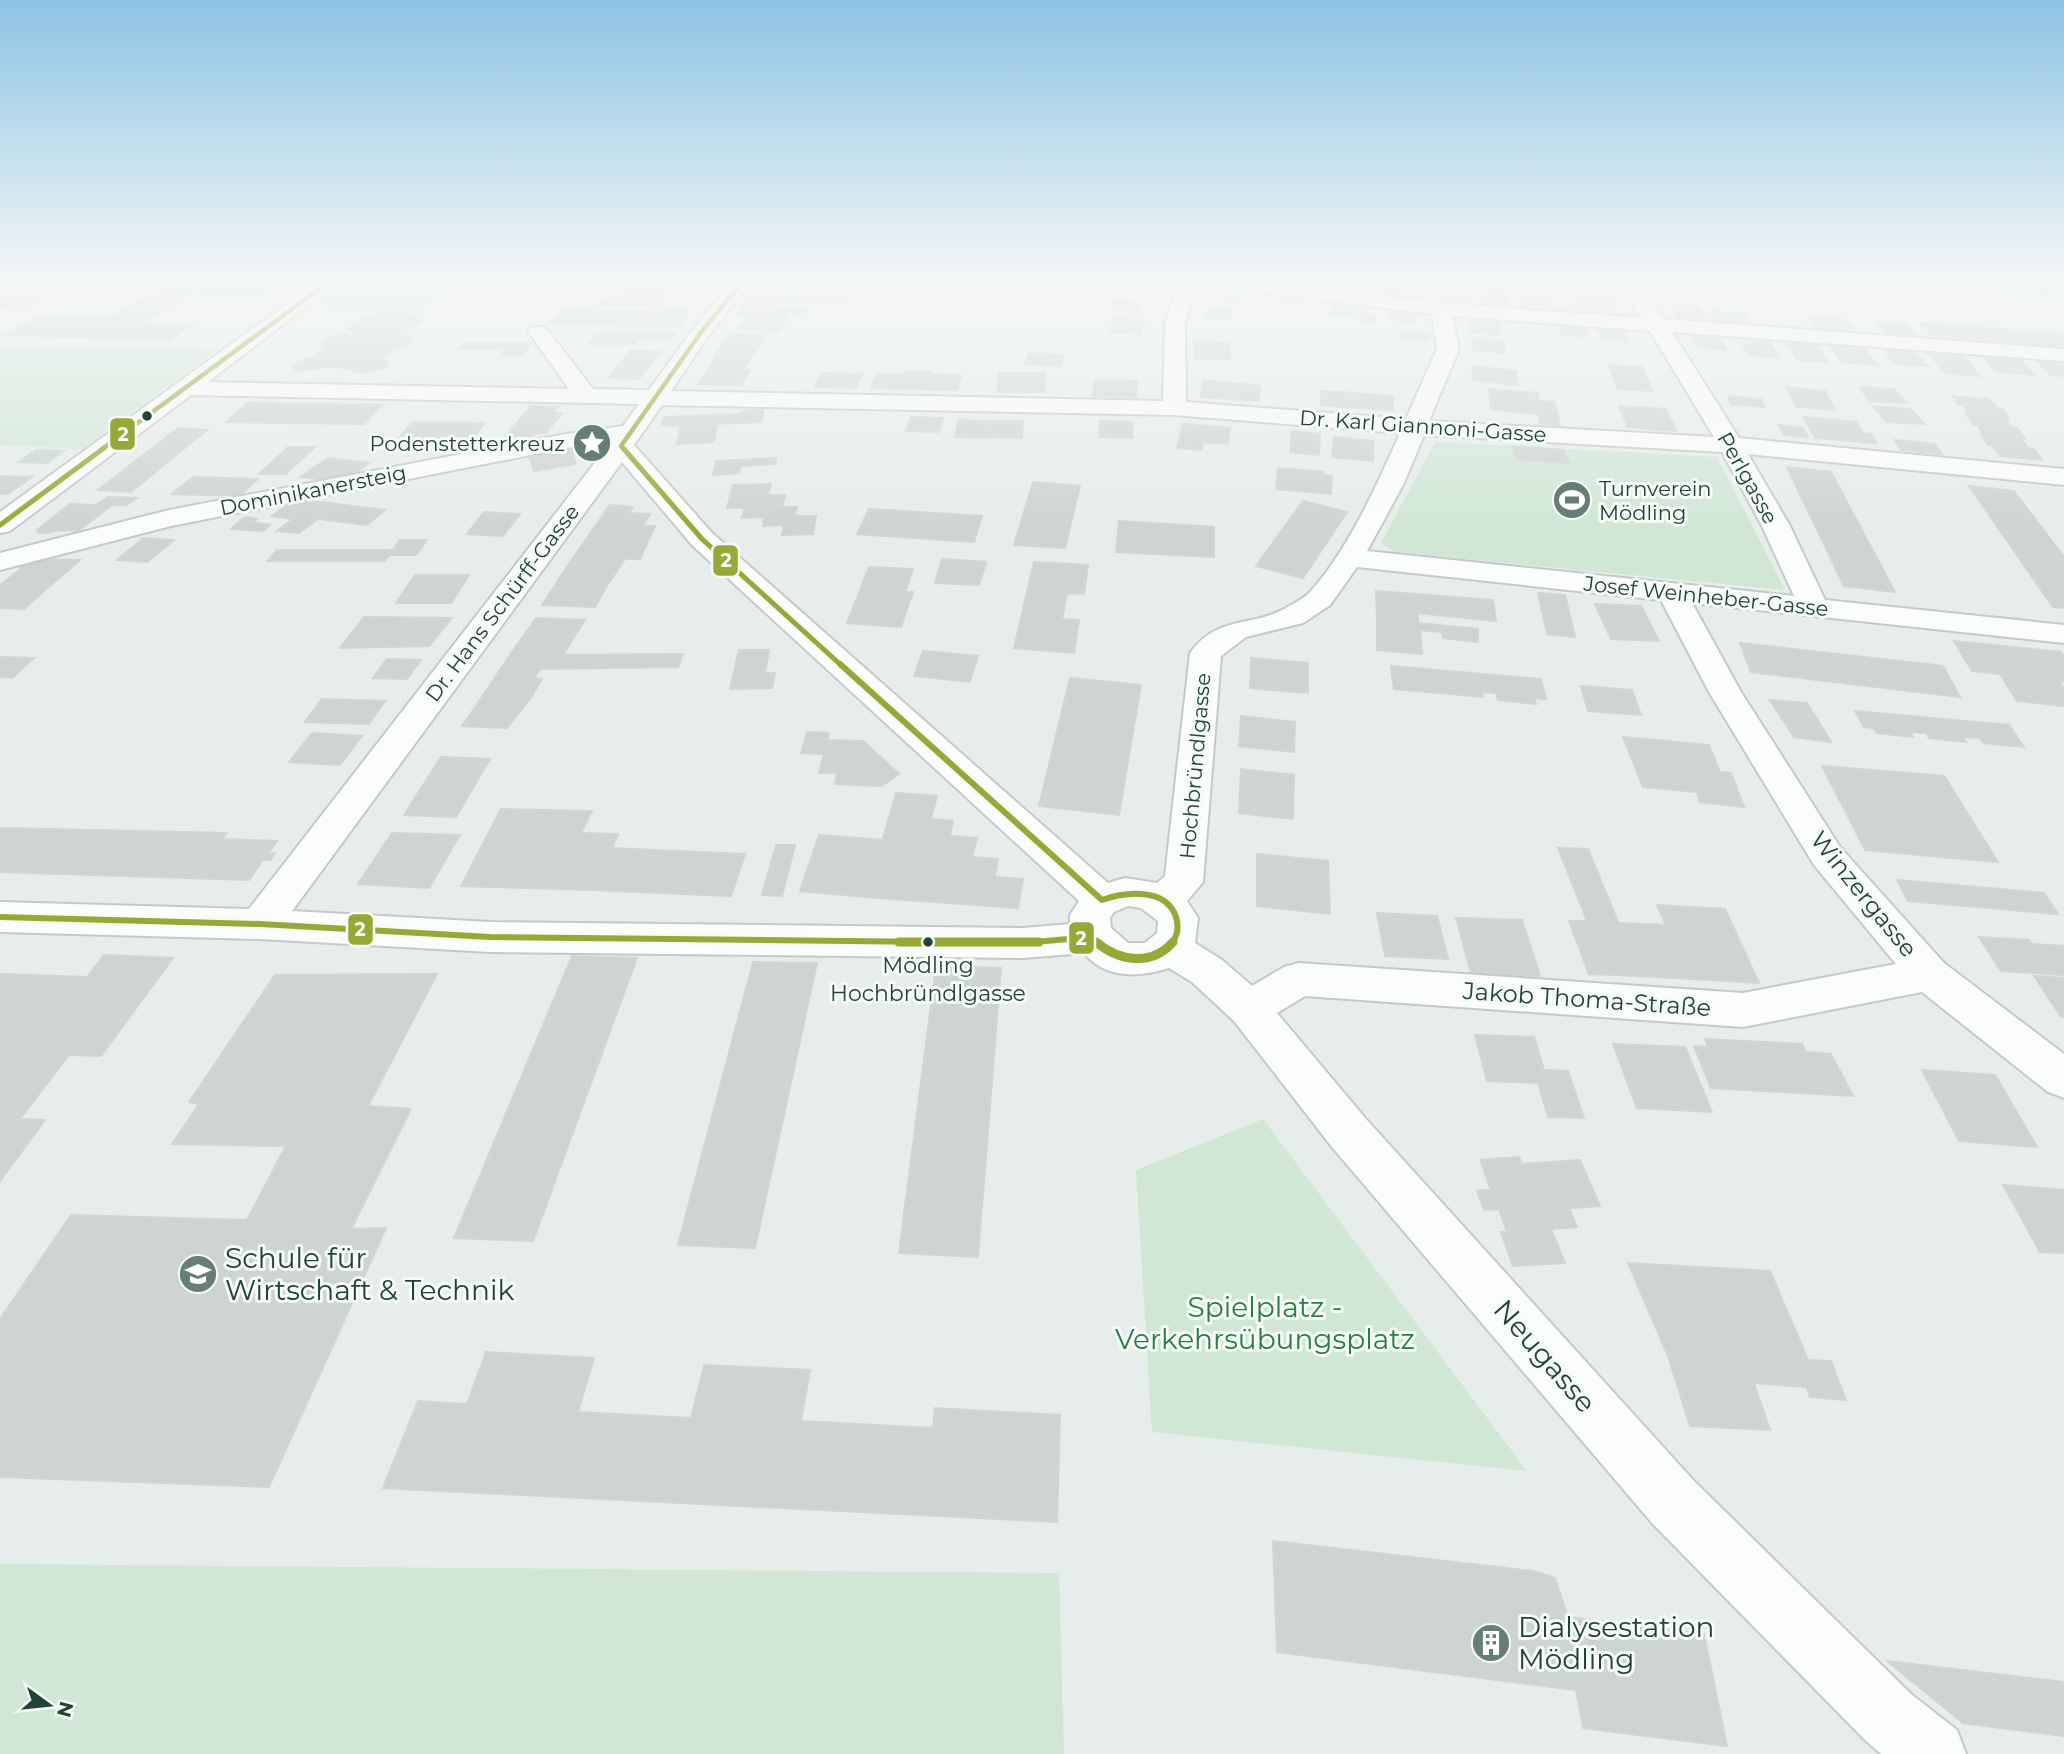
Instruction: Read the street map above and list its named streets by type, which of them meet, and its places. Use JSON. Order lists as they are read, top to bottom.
{
  "streets": {
    "street": [
      "Dr. Karl Giannoni-Gasse",
      "Perlgasse",
      "Dominikanersteig",
      "Josef Weinheber-Gasse",
      "Dr. Hans Schürff-Gasse",
      "Hochbründlgasse",
      "Winzergasse",
      "Jakob Thoma-Straße",
      "Neugasse"
    ]
  },
  "crossings": [
    ["Dr. Karl Giannoni-Gasse", "Perlgasse"],
    ["Dr. Karl Giannoni-Gasse", "Dr. Hans Schürff-Gasse"],
    ["Dr. Karl Giannoni-Gasse", "Hochbründlgasse"],
    ["Perlgasse", "Josef Weinheber-Gasse"],
    ["Dominikanersteig", "Dr. Hans Schürff-Gasse"],
    ["Josef Weinheber-Gasse", "Hochbründlgasse"],
    ["Josef Weinheber-Gasse", "Winzergasse"],
    ["Hochbründlgasse", "Neugasse"],
    ["Winzergasse", "Jakob Thoma-Straße"],
    ["Jakob Thoma-Straße", "Neugasse"]
  ],
  "parks": ["Spielplatz - Verkehrsübungsplatz"],
  "places": {
    "place": ["Podenstetterkreuz"],
    "sports": ["Turnverein Mödling"],
    "other": ["Mödling Hochbründlgasse"],
    "school or university": ["Schule für Wirtschaft & Technik"],
    "building": ["Dialysestation Mödling"]
  },
  "lines": ["transit line 2"],
  "north": "right"
}
